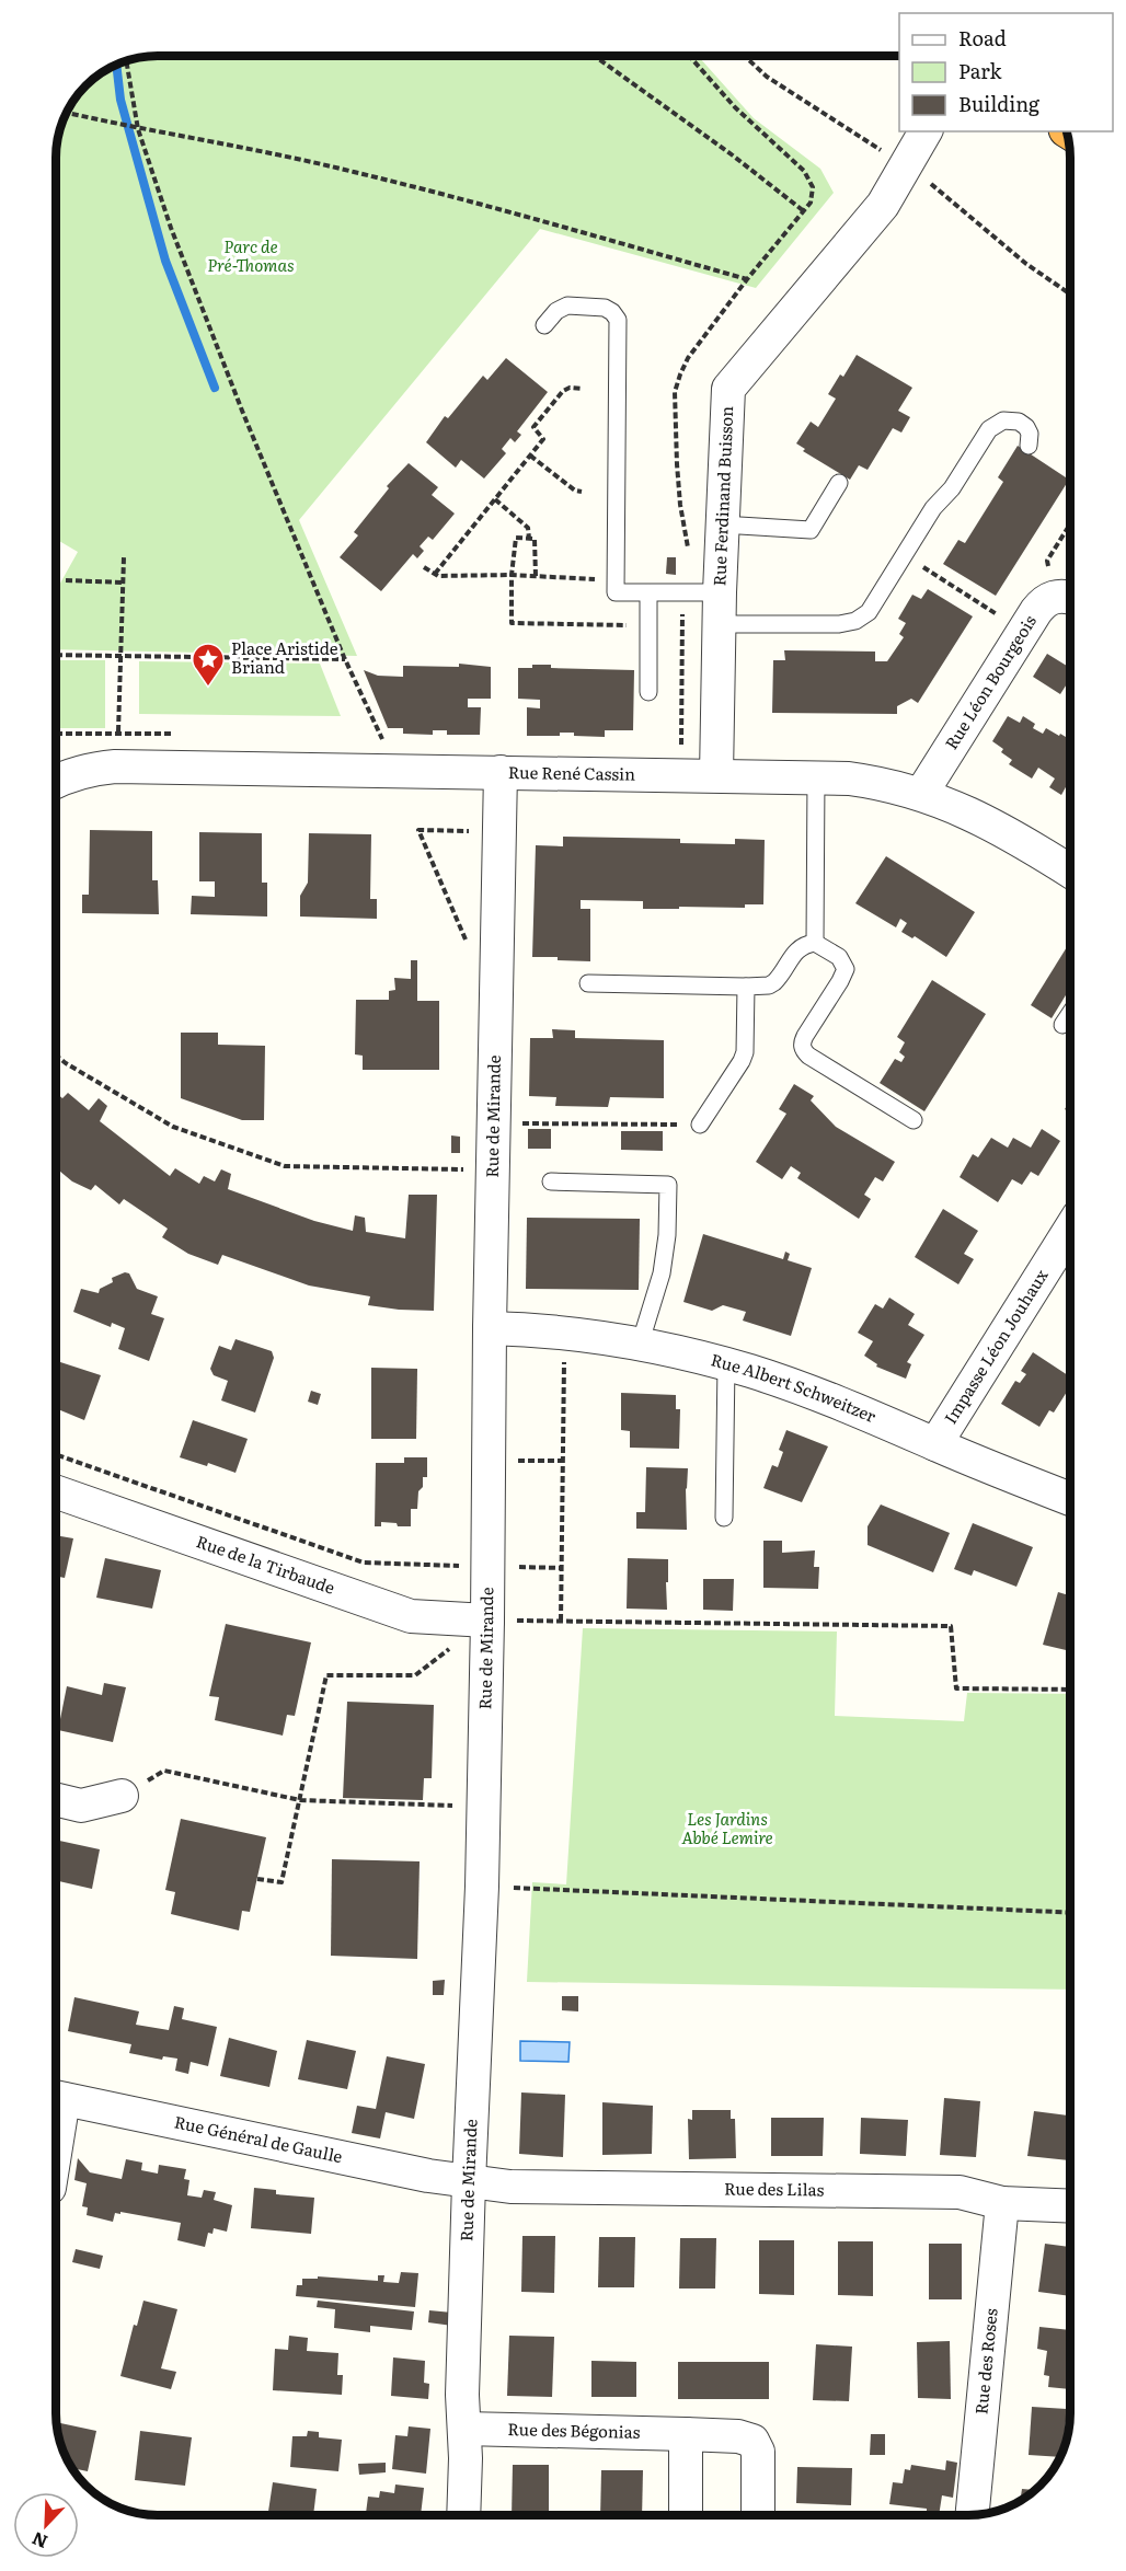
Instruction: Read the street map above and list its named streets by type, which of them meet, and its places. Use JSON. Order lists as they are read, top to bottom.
{
  "streets": {
    "street": [
      "Rue Ferdinand Buisson",
      "Rue Léon Bourgeois",
      "Rue René Cassin",
      "Rue de Mirande",
      "Impasse Léon Jouhaux",
      "Rue Albert Schweitzer",
      "Rue de la Tirbaude",
      "Rue Général de Gaulle",
      "Rue des Lilas",
      "Rue des Roses",
      "Rue des Bégonias"
    ]
  },
  "crossings": [
    ["Rue Ferdinand Buisson", "Rue René Cassin"],
    ["Rue Léon Bourgeois", "Rue René Cassin"],
    ["Rue René Cassin", "Rue de Mirande"],
    ["Rue de Mirande", "Rue Albert Schweitzer"],
    ["Rue de Mirande", "Rue de la Tirbaude"],
    ["Rue de Mirande", "Rue Général de Gaulle"],
    ["Rue de Mirande", "Rue des Lilas"],
    ["Rue de Mirande", "Rue des Bégonias"],
    ["Impasse Léon Jouhaux", "Rue Albert Schweitzer"],
    ["Rue Général de Gaulle", "Rue des Lilas"],
    ["Rue des Lilas", "Rue des Roses"]
  ],
  "parks": ["Parc de Pré-Thomas", "Les Jardins Abbé Lemire"],
  "places": {
    "place": ["Place Aristide Briand"]
  },
  "legend": ["Road", "Park", "Building"],
  "north": "bottom left"
}
